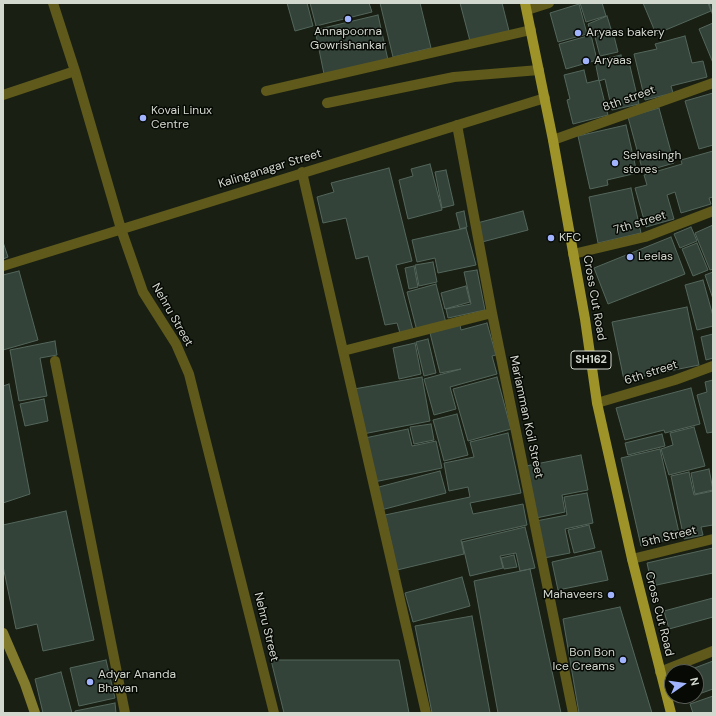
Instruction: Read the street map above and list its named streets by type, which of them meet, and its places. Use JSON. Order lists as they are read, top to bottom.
{
  "streets": {
    "main road": ["Cross Cut Road", "SH162"],
    "street": [
      "8th street",
      "Kalinganagar Street",
      "7th street",
      "Nehru Street",
      "6th street",
      "Mariamman Koil Street",
      "5th Street"
    ]
  },
  "crossings": [
    ["8th street", "Cross Cut Road"],
    ["Kalinganagar Street", "Cross Cut Road"],
    ["Kalinganagar Street", "Nehru Street"],
    ["Kalinganagar Street", "Mariamman Koil Street"],
    ["7th street", "Cross Cut Road"],
    ["Cross Cut Road", "6th street"],
    ["Cross Cut Road", "5th Street"]
  ],
  "places": [
    "Annapoorna Gowrishankar",
    "Aryaas bakery",
    "Aryaas",
    "Kovai Linux Centre",
    "Selvasingh stores",
    "KFC",
    "Leelas",
    "Mahaveers",
    "Bon Bon Ice Creams",
    "Adyar Ananda Bhavan"
  ],
  "north": "right"
}
